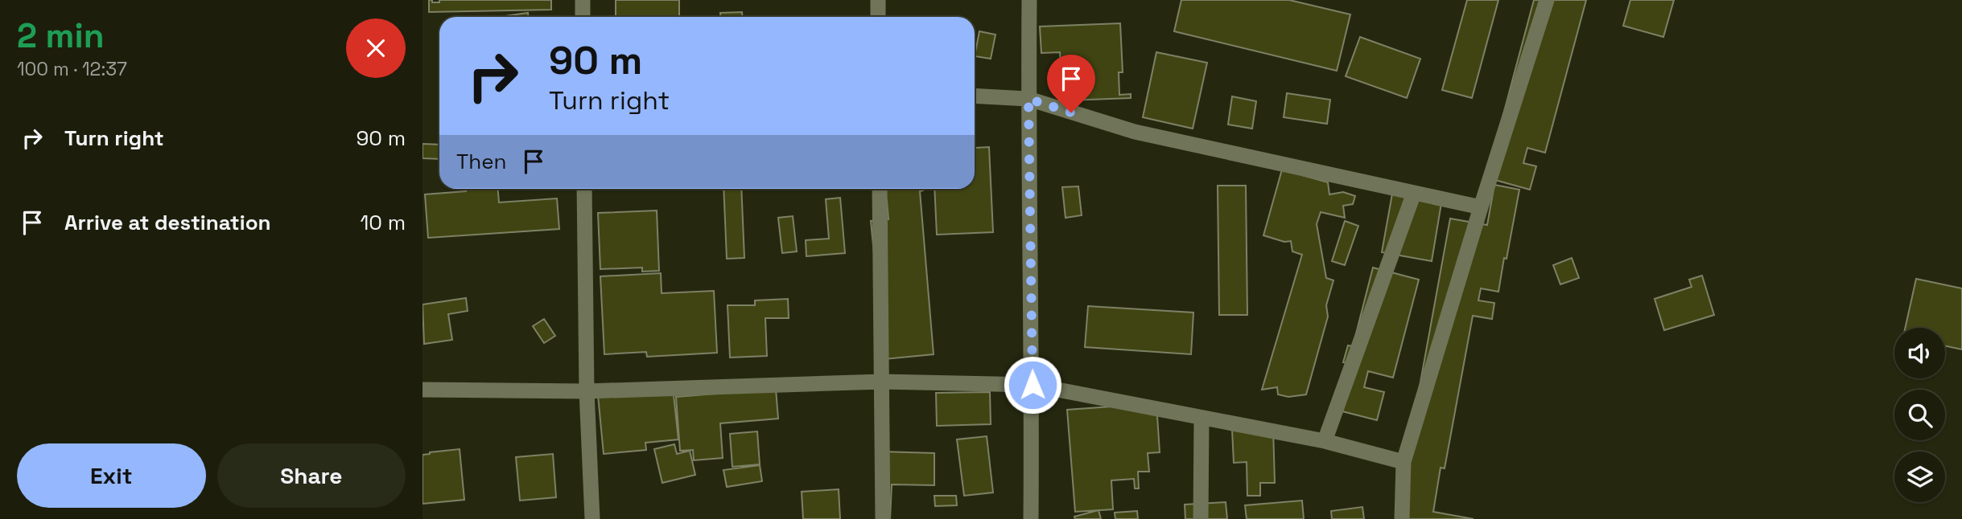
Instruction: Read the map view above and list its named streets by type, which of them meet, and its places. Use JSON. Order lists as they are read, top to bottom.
{
  "page": {
    "heading": ["2 min", "100 m · 12:37"],
    "turn": ["90 m", "Turn right"],
    "list": [
      {
        "name": "Turn right",
        "value": "90 m"
      },
      {
        "name": "Arrive at destination",
        "value": "10 m"
      }
    ],
    "then": "Then",
    "buttons": ["Exit", "Share"]
  }
}
